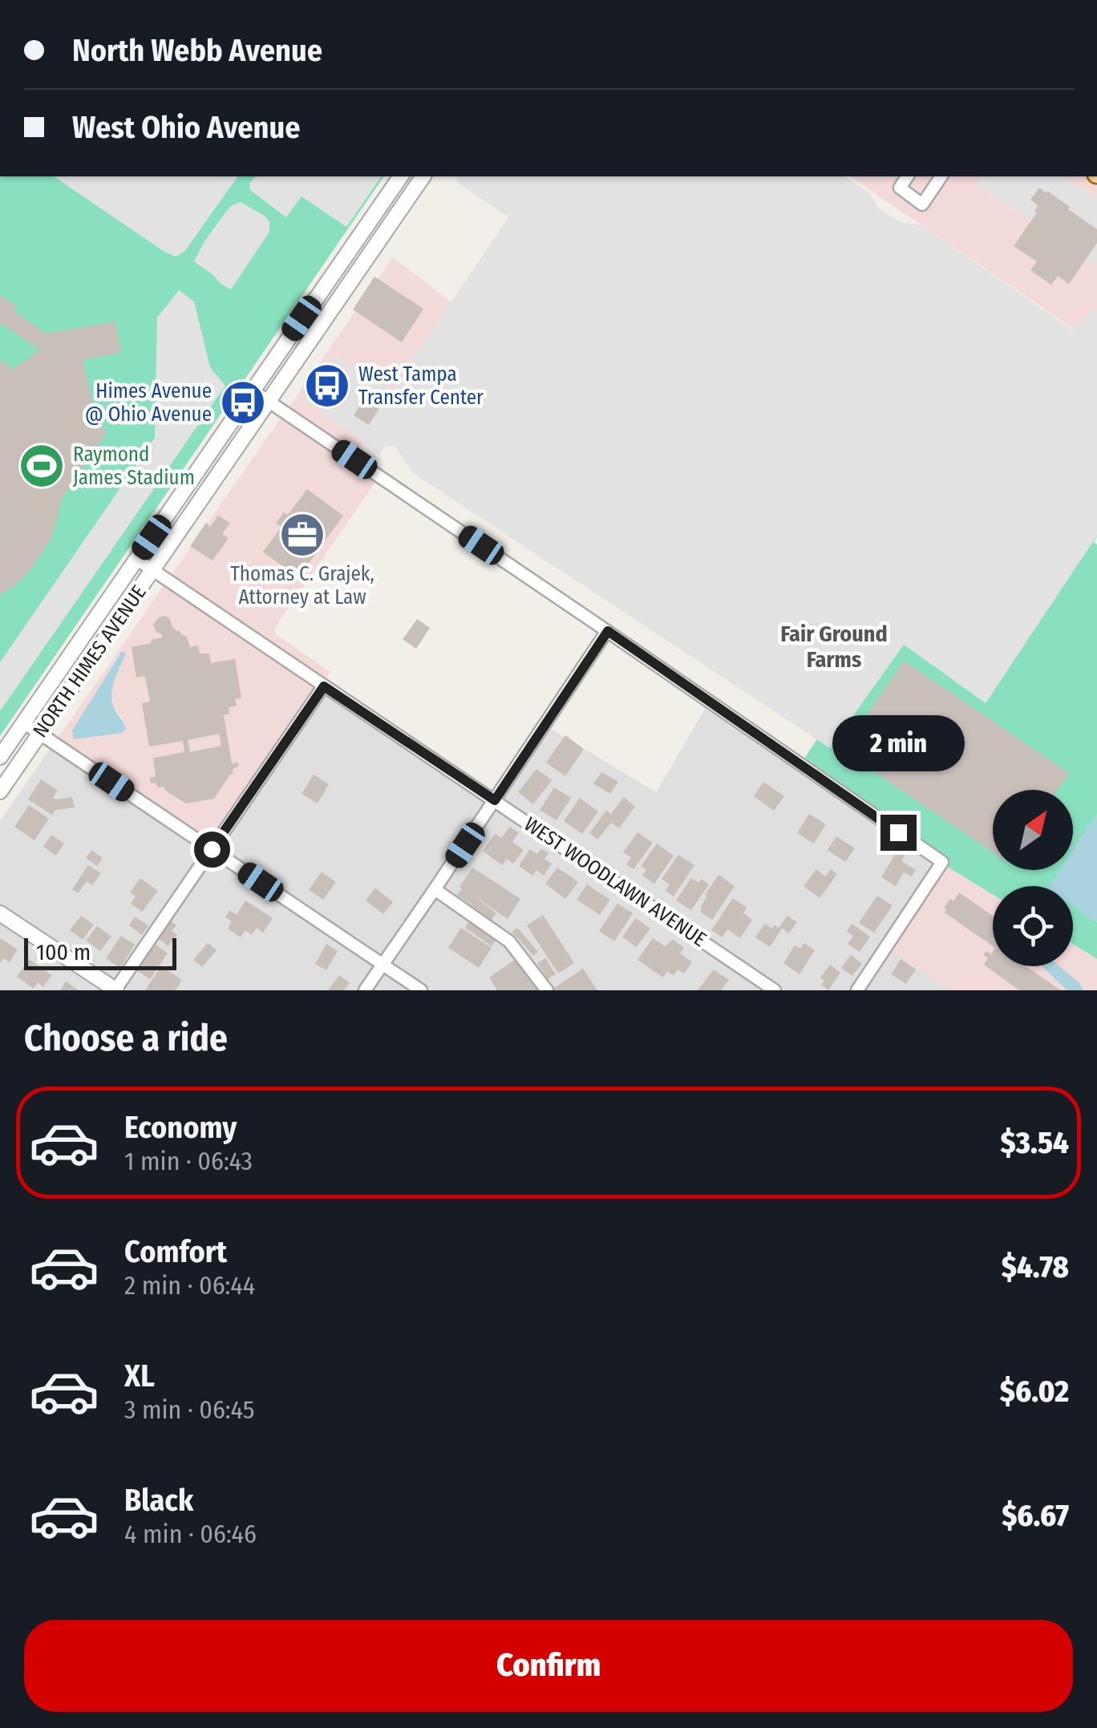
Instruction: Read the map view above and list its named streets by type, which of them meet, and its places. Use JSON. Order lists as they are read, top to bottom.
{
  "streets": {
    "street": ["NORTH HIMES AVENUE", "WEST WOODLAWN AVENUE"]
  },
  "crossings": [
    ["NORTH HIMES AVENUE", "WEST WOODLAWN AVENUE"]
  ],
  "districts": ["Fair Ground Farms"],
  "places": {
    "bus stop": ["West Tampa Transfer Center", "Himes Avenue @ Ohio Avenue"],
    "sports": ["Raymond James Stadium"],
    "office": ["Thomas C. Grajek, Attorney at Law"]
  },
  "scale_bar": "100 m",
  "north": "top right",
  "page": {
    "banner": ["North Webb Avenue", "West Ohio Avenue"],
    "bubble": "2 min",
    "scale": "100 m",
    "heading": "Choose a ride",
    "list": [
      {
        "name": "Economy",
        "note": "1 min · 06:43",
        "value": "$3.54"
      },
      {
        "name": "Comfort",
        "note": "2 min · 06:44",
        "value": "$4.78"
      },
      {
        "name": "XL",
        "note": "3 min · 06:45",
        "value": "$6.02"
      },
      {
        "name": "Black",
        "note": "4 min · 06:46",
        "value": "$6.67"
      }
    ],
    "buttons": "Confirm"
  }
}
